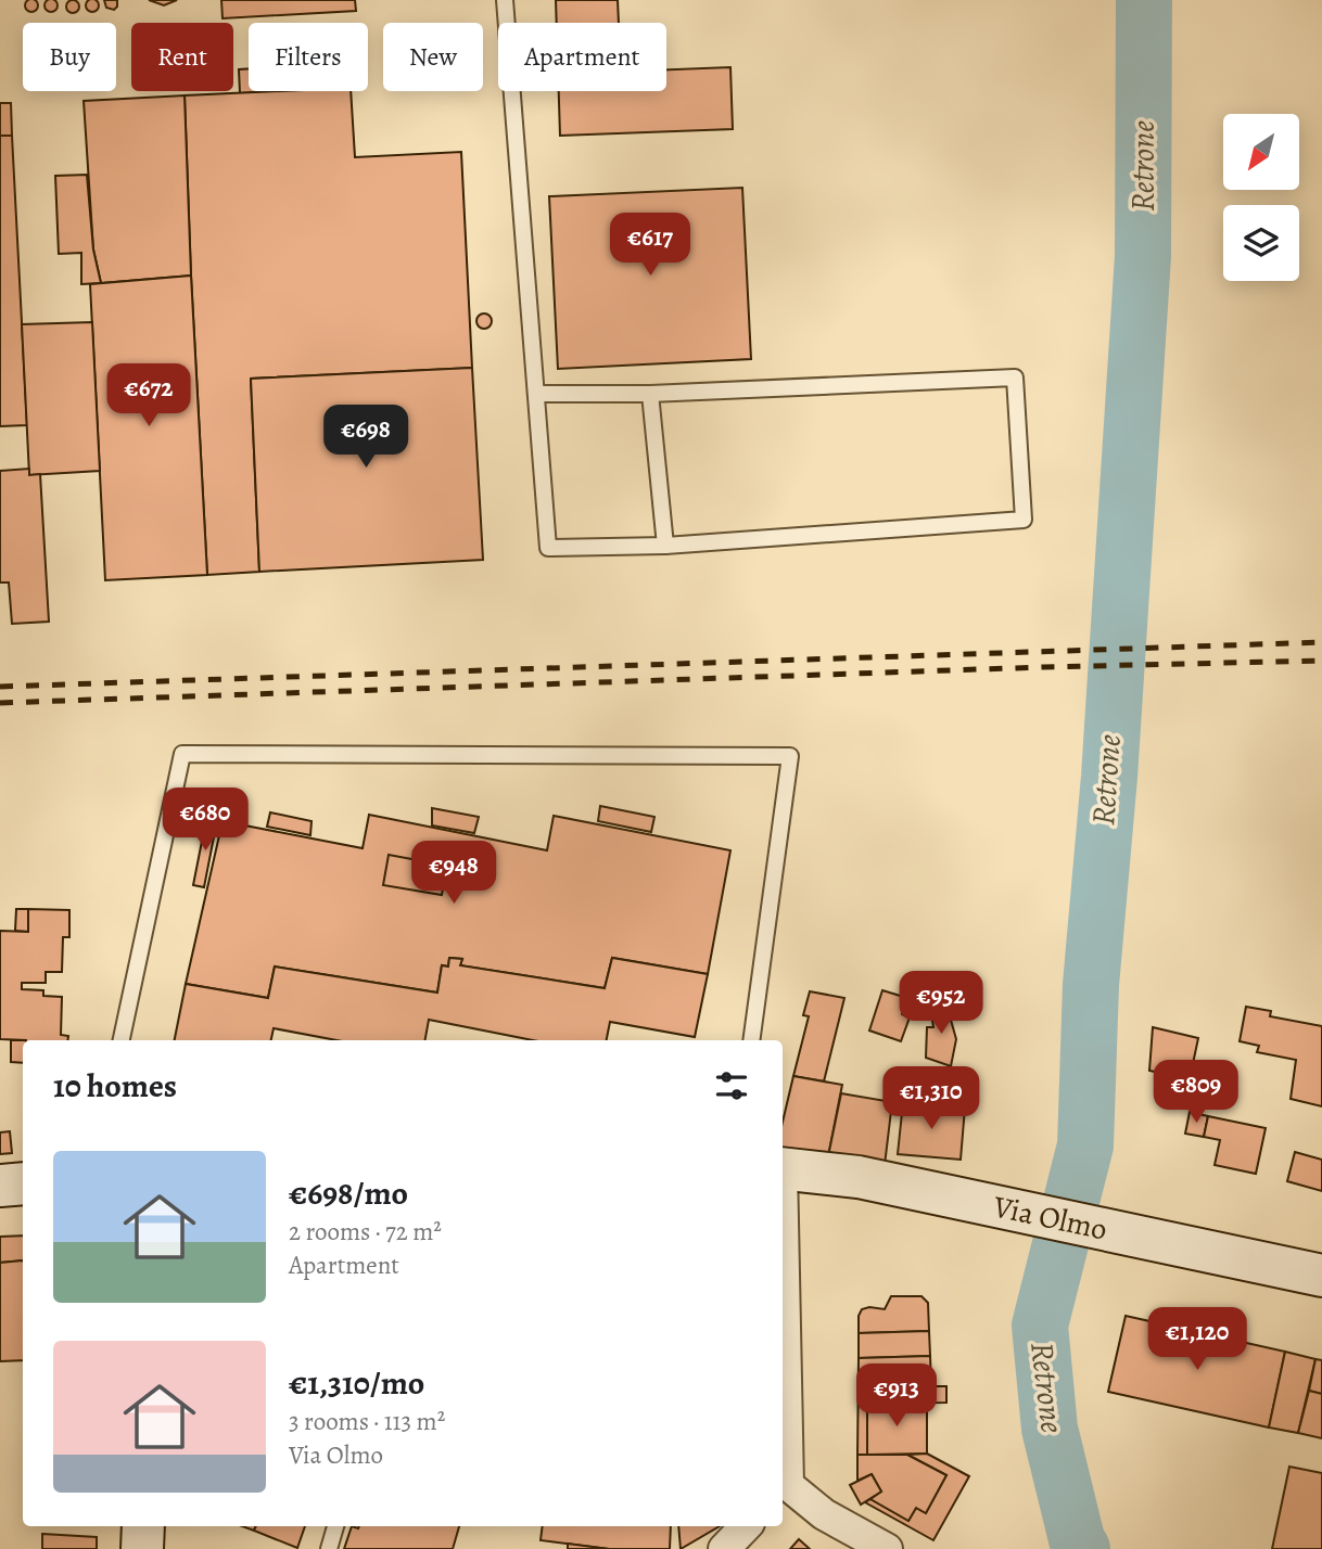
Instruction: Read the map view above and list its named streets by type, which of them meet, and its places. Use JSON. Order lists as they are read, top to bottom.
{
  "streets": {
    "main road": ["Via Olmo"]
  },
  "water": ["Retrone"],
  "north": "bottom left",
  "page": {
    "chip": [
      "Buy",
      "Rent",
      "Filters",
      "New",
      "Apartment"
    ],
    "price": [
      "€617",
      "€672",
      "€698",
      "€680",
      "€948",
      "€952",
      "€809",
      "€1,310",
      "€1,120",
      "€913"
    ],
    "heading": "10 homes",
    "list": [
      {
        "name": "€698/mo",
        "note": "2 rooms · 72 m² · Apartment"
      },
      {
        "name": "€1,310/mo",
        "note": "3 rooms · 113 m² · Via Olmo"
      }
    ]
  }
}
